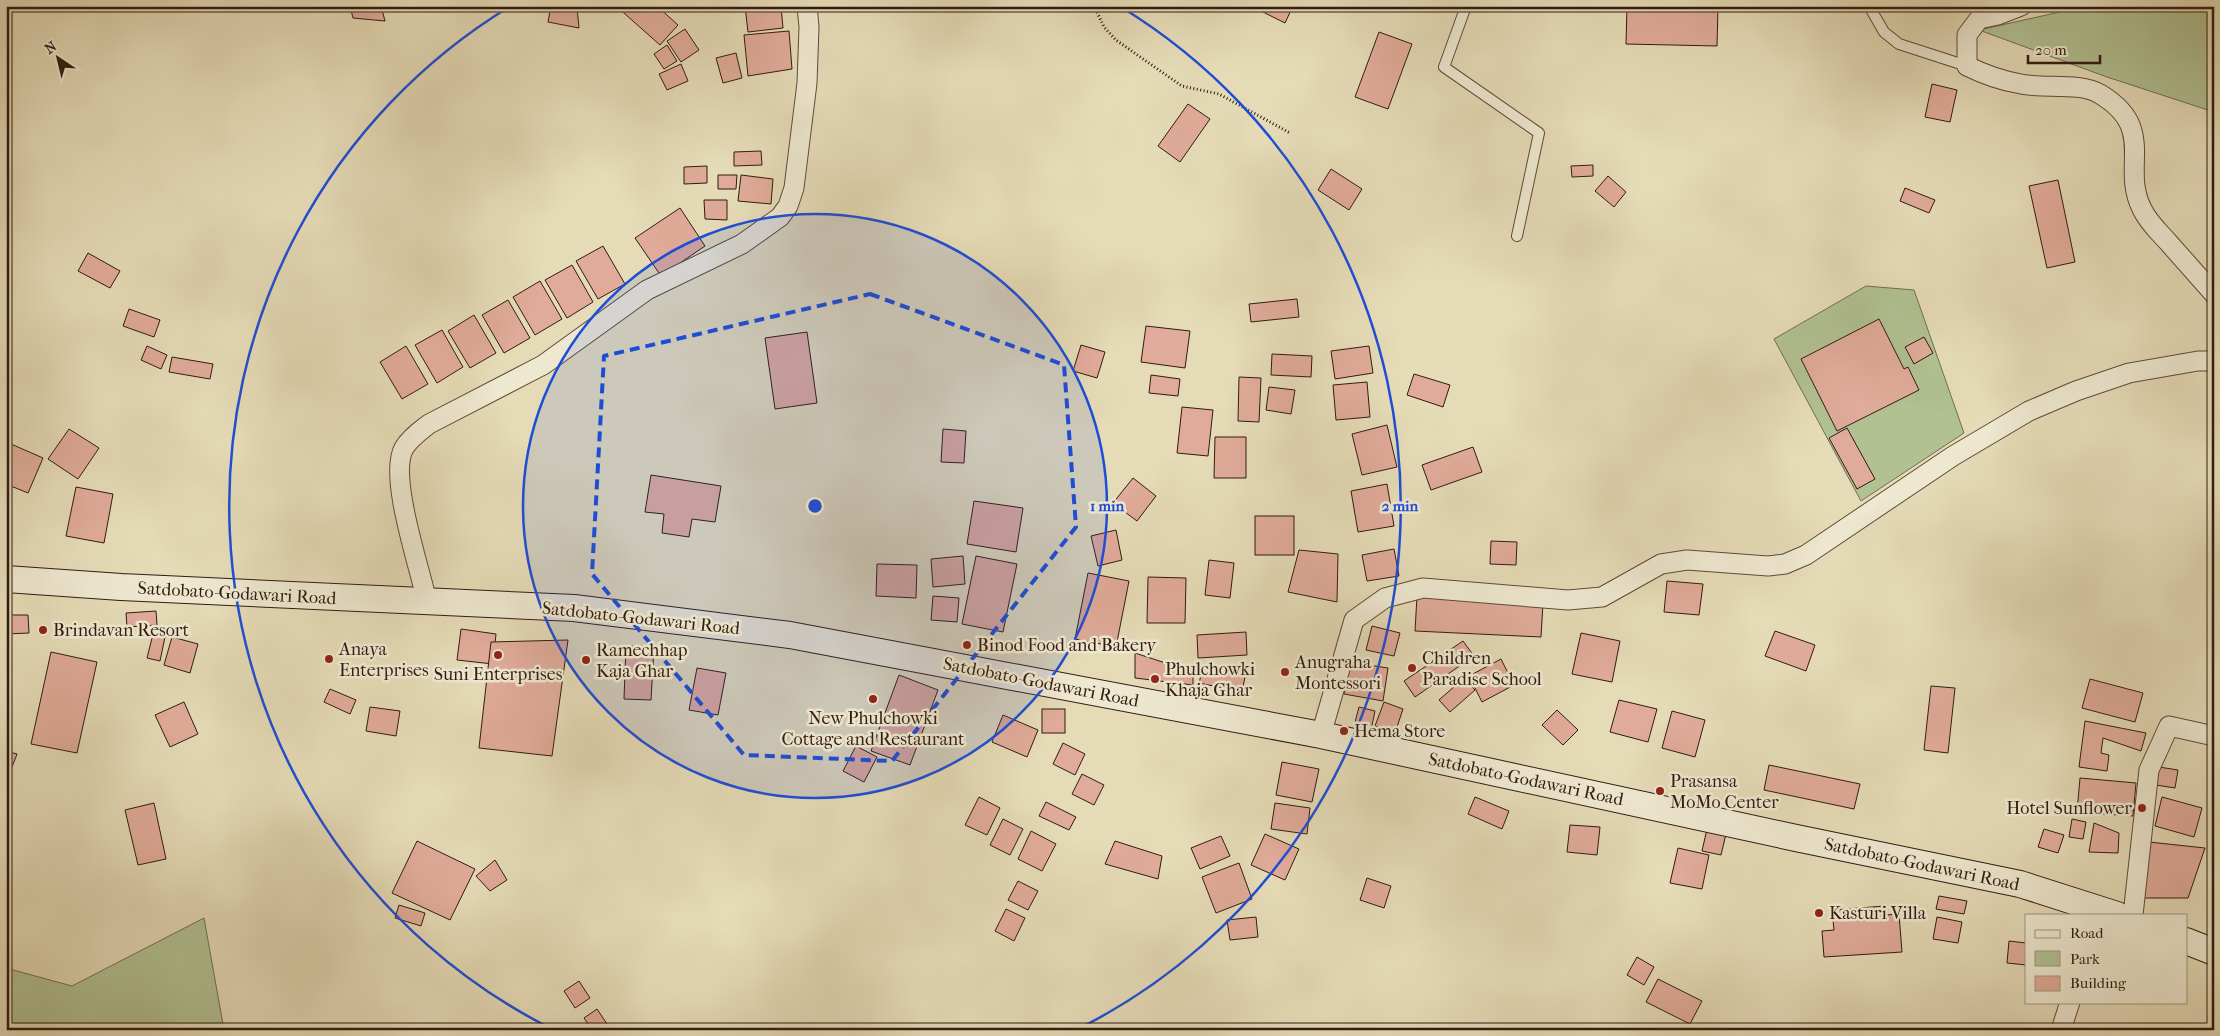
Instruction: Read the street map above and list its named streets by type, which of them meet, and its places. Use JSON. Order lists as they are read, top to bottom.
{
  "streets": {
    "street": ["Satdobato-Godawari Road"]
  },
  "places": [
    "Brindavan Resort",
    "Binod Food and Bakery",
    "Suni Enterprises",
    "Anaya Enterprises",
    "Ramechhap Kaja Ghar",
    "Children Paradise School",
    "Anugraha Montessori",
    "Phulchowki Khaja Ghar",
    "New Phulchowki Cottage and Restaurant",
    "Hema Store",
    "Prasansa MoMo Center",
    "Hotel Sunflower",
    "Kasturi Villa"
  ],
  "legend": ["Road", "Park", "Building"],
  "scale_bar": "20 m",
  "north": "top left",
  "rings": ["1 min", "2 min"]
}
